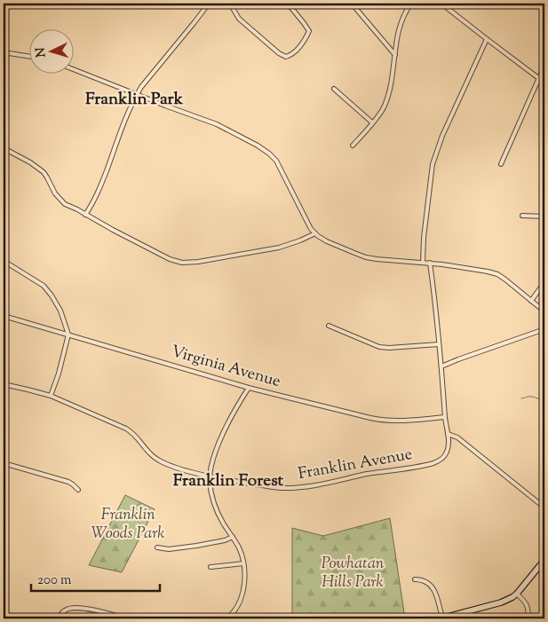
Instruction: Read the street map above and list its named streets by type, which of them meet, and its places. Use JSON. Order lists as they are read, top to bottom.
{
  "streets": {
    "street": ["Virginia Avenue", "Franklin Avenue"]
  },
  "crossings": [
    ["Virginia Avenue", "Franklin Avenue"]
  ],
  "districts": ["Franklin Park", "Franklin Forest"],
  "parks": ["Franklin Woods Park", "Powhatan Hills Park"],
  "scale_bar": "200 m",
  "north": "left"
}
